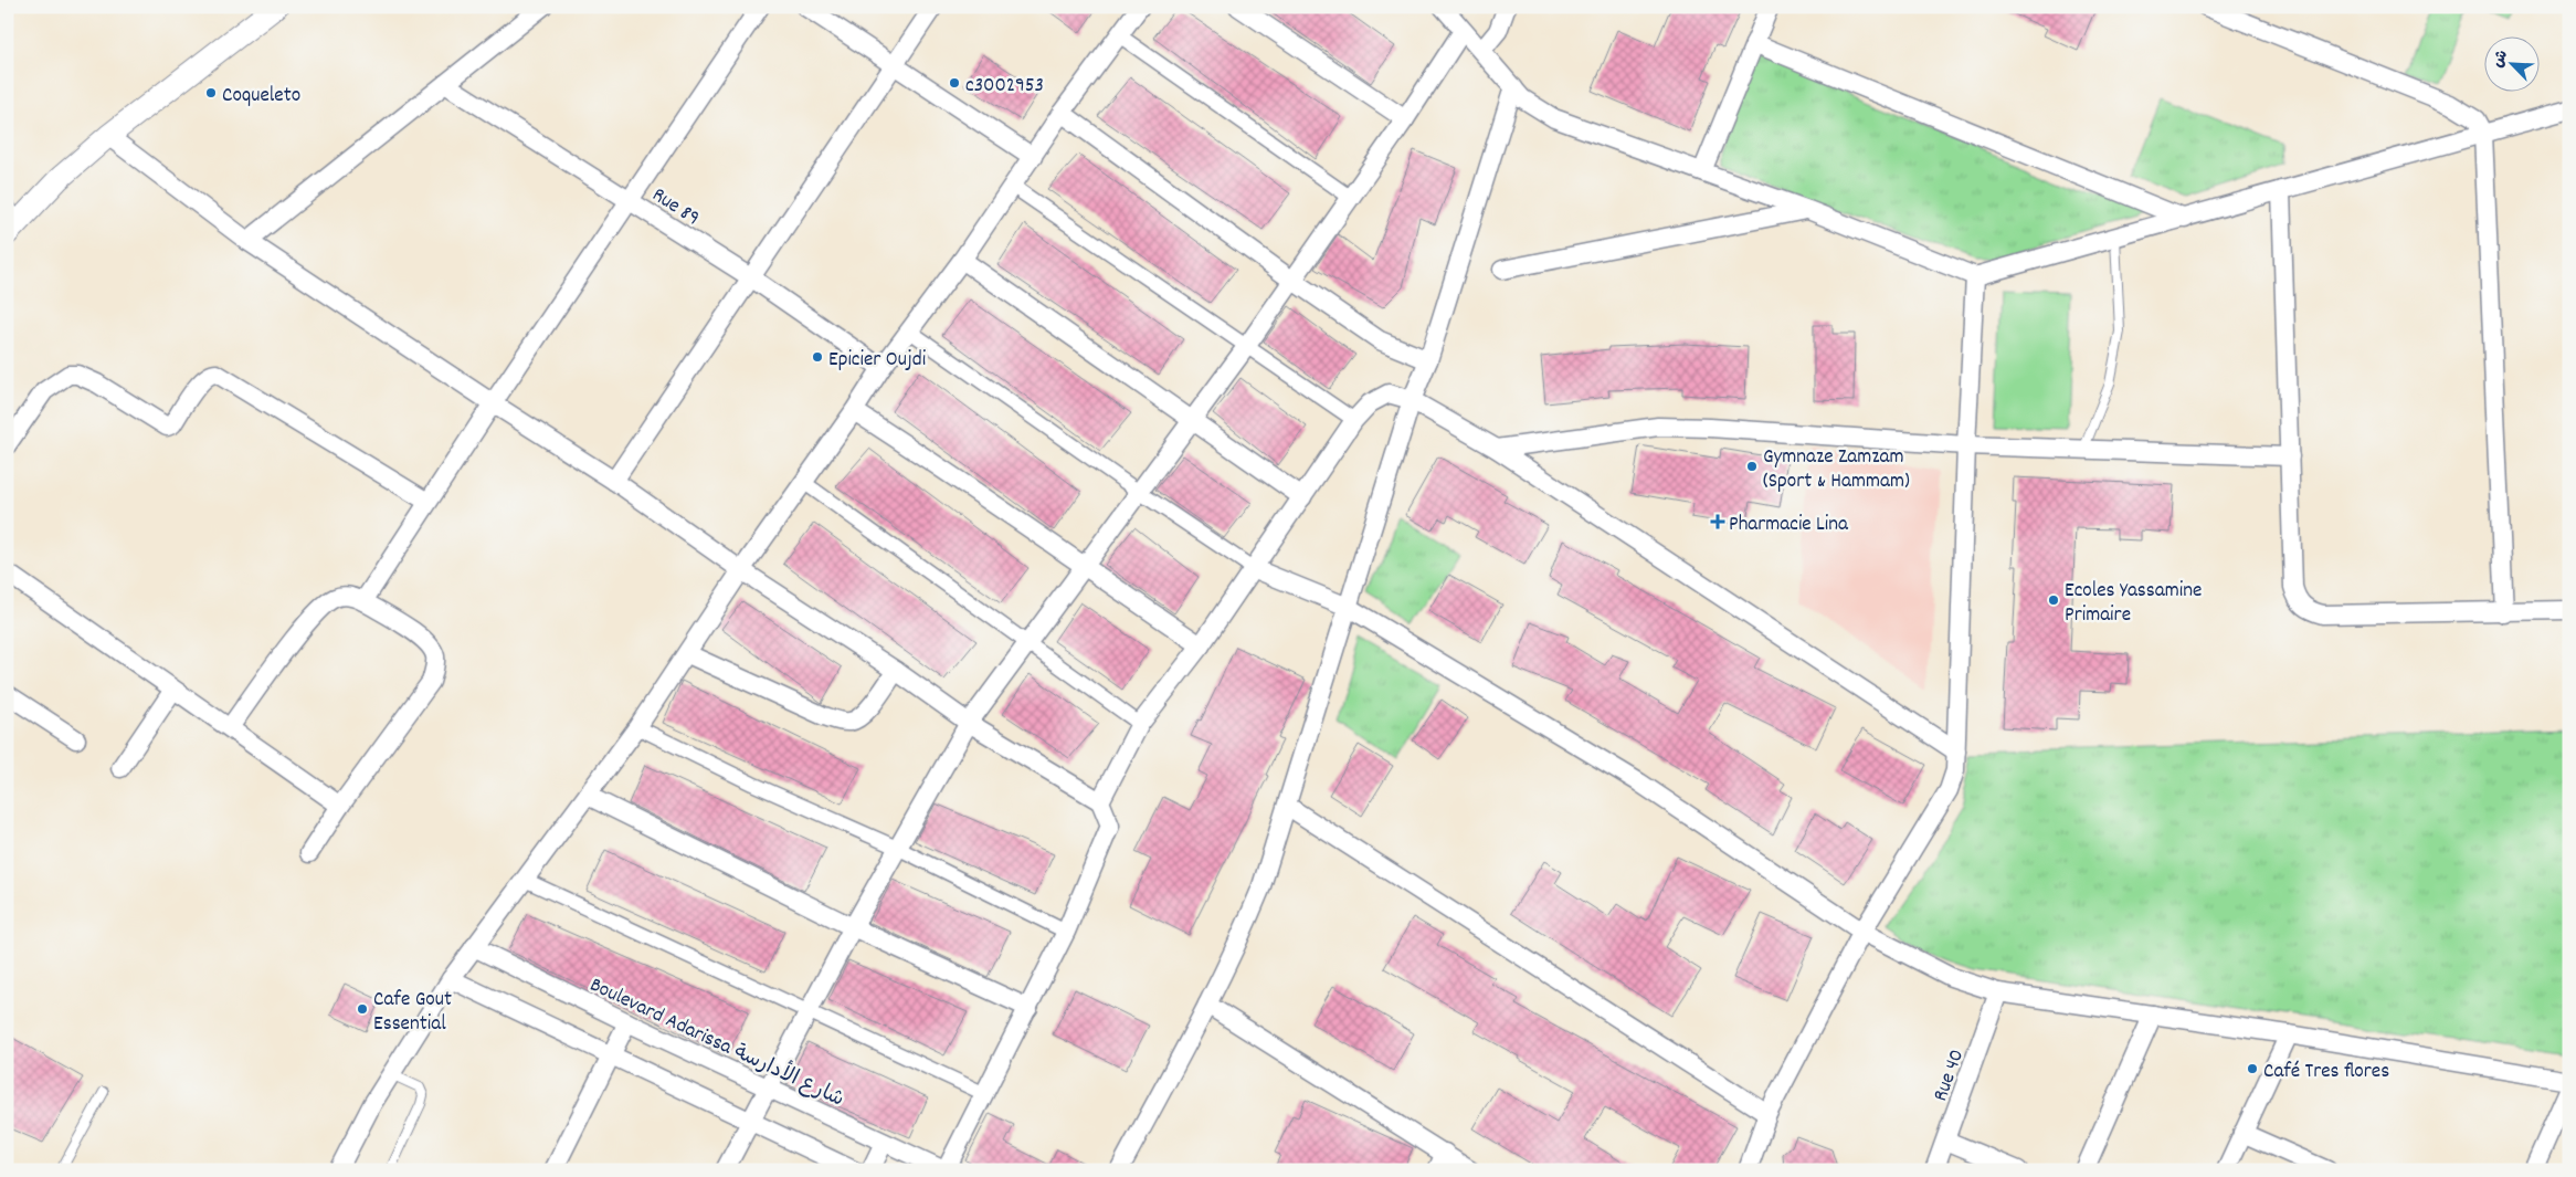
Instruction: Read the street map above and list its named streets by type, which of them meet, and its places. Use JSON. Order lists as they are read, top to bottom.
{
  "streets": {
    "street": ["Rue 89", "Boulevard Adarissa شارع الأدارسة", "Rue 40"]
  },
  "places": {
    "other": [
      "c3002953",
      "Coqueleto",
      "Epicier Oujdi",
      "Gymnaze Zamzam (Sport & Hammam)",
      "Ecoles Yassamine Primaire",
      "Cafe Gout Essential",
      "Café Tres flores"
    ],
    "health": ["Pharmacie Lina"]
  },
  "north": "top left"
}
